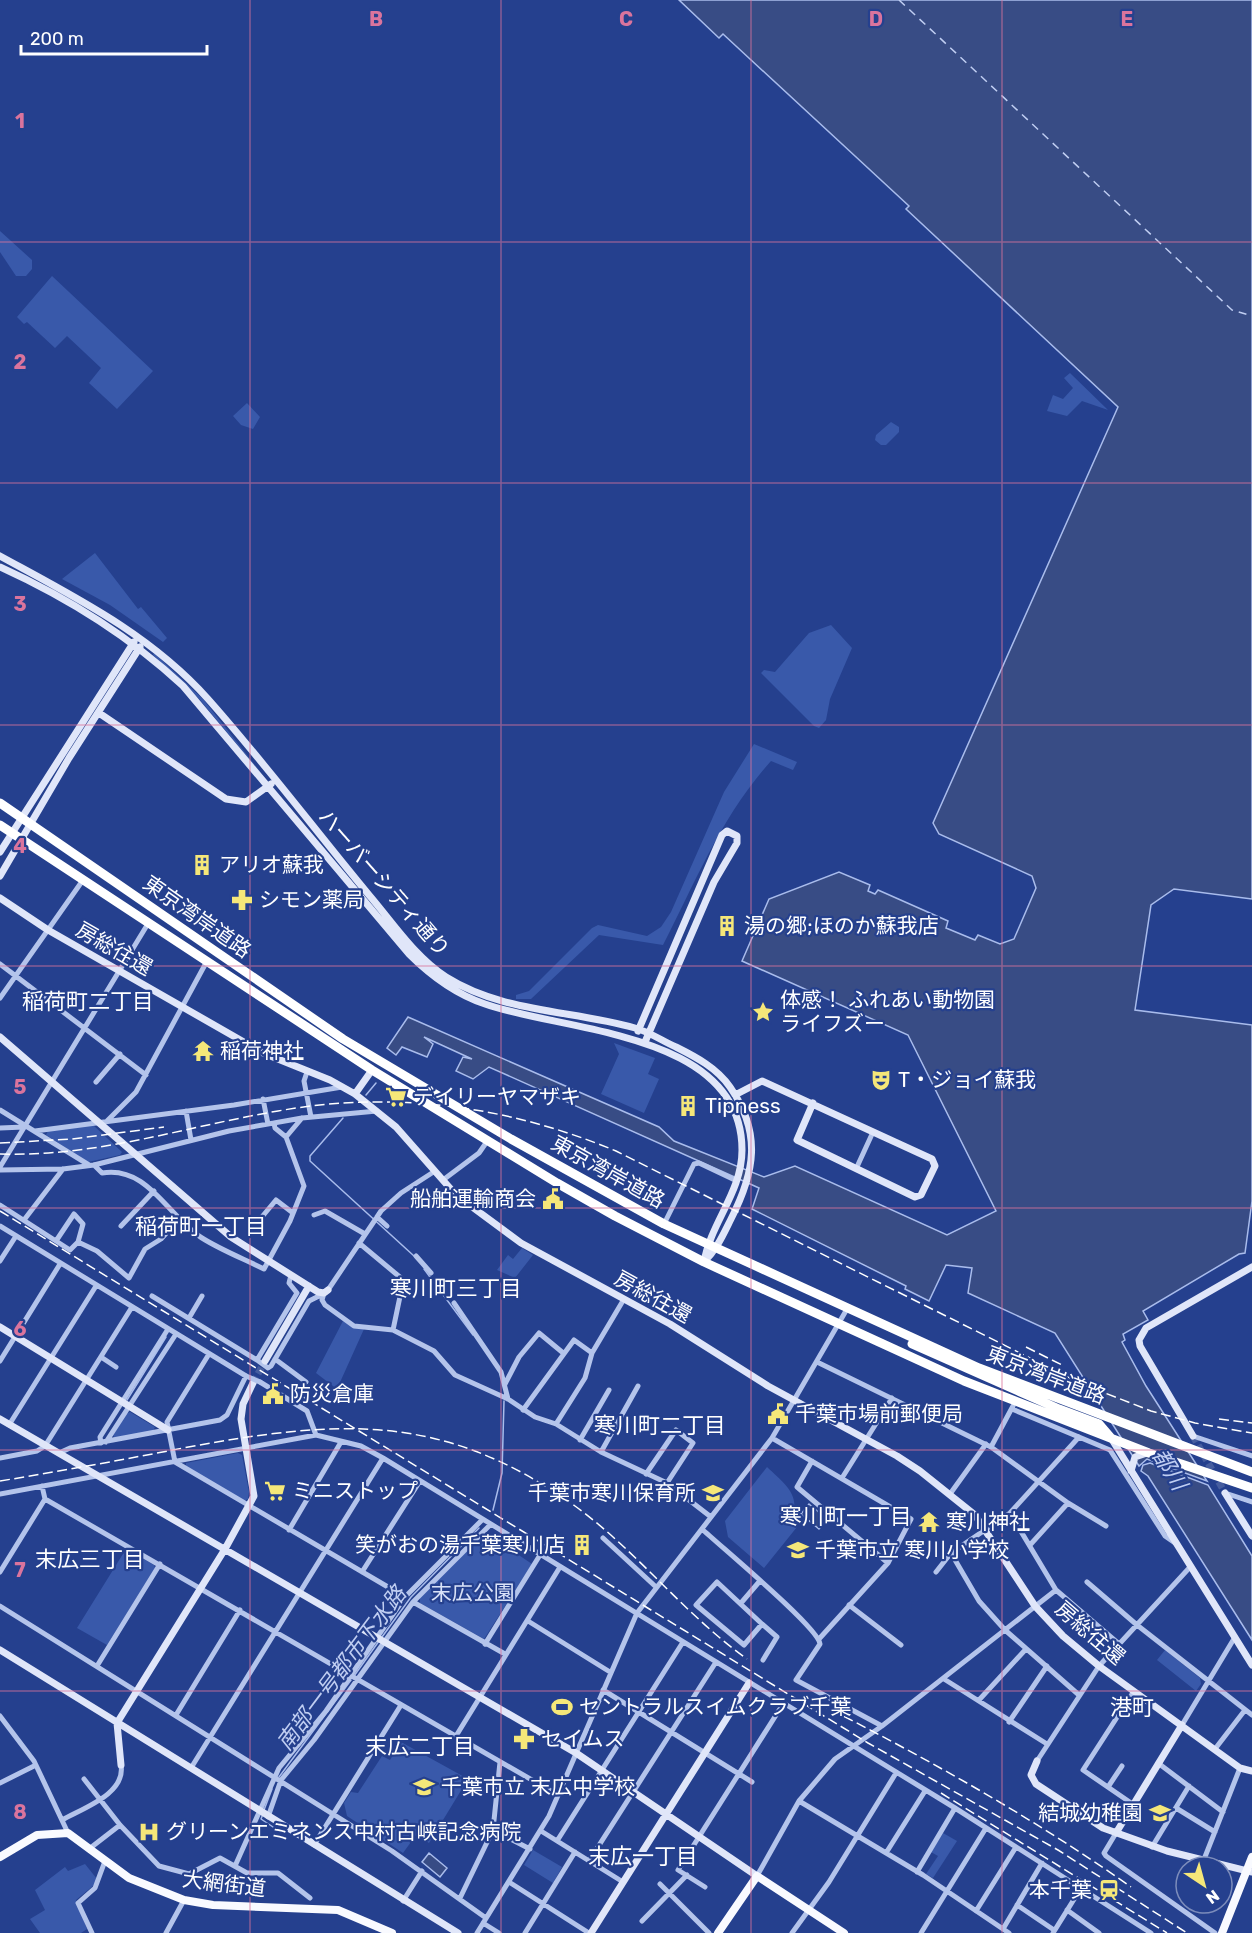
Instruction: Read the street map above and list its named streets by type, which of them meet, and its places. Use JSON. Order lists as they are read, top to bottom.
{
  "streets": {
    "highway": ["東京湾岸道路"],
    "main road": ["大網街道"],
    "street": ["ハーバーシティ通り", "房総往還"]
  },
  "crossings": [
    ["ハーバーシティ通り", "東京湾岸道路"]
  ],
  "districts": [
    "稲荷町二丁目",
    "稲荷町一丁目",
    "寒川町三丁目",
    "寒川町二丁目",
    "寒川町一丁目",
    "末広三丁目",
    "港町",
    "末広二丁目",
    "末広一丁目"
  ],
  "water": ["都川", "南部一号都市下水路"],
  "parks": ["末広公園"],
  "places": {
    "building": [
      "アリオ蘇我",
      "湯の郷;ほのか蘇我店",
      "Tipness",
      "笑がおの湯千葉寒川店"
    ],
    "pharmacy": ["シモン薬局", "セイムス"],
    "place": ["体感！ ふれあい動物園 ライフズー"],
    "temple": ["稲荷神社", "寒川神社"],
    "theatre": ["T・ジョイ蘇我"],
    "supermarket": ["デイリーヤマザキ", "ミニストップ"],
    "public building": ["船舶運輸商会", "防災倉庫", "千葉市場前郵便局"],
    "school or university": [
      "千葉市寒川保育所",
      "千葉市立 寒川小学校",
      "千葉市立 末広中学校",
      "結城幼稚園"
    ],
    "sports": ["セントラルスイムクラブ千葉"],
    "hospital": ["グリーンエミネンス中村古峡記念病院"],
    "station": ["本千葉"]
  },
  "scale_bar": "200 m",
  "north": "bottom right",
  "grid": {
    "columns": [
      "B",
      "C",
      "D",
      "E"
    ],
    "rows": [
      "1",
      "2",
      "3",
      "4",
      "5",
      "6",
      "7",
      "8"
    ]
  }
}
